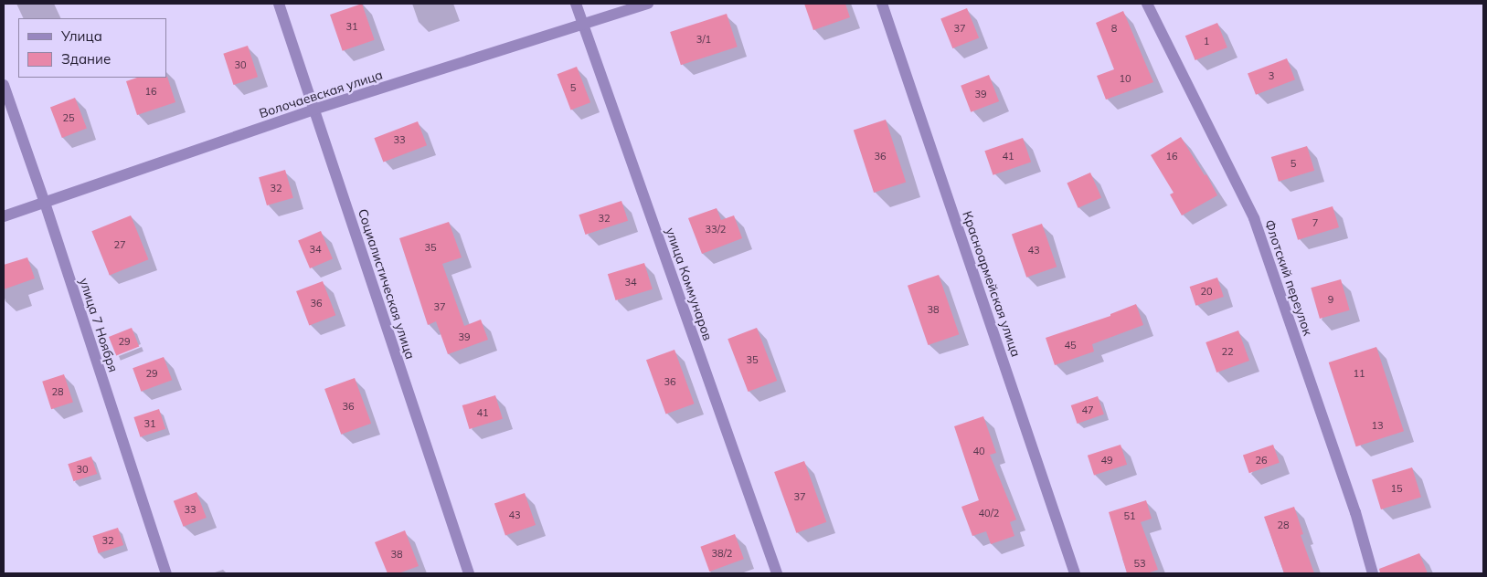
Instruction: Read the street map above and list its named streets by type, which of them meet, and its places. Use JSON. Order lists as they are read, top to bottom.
{
  "streets": {
    "street": [
      "Волочаевская улица",
      "Флотский переулок",
      "Социалистическая улица",
      "улица Коммунаров",
      "Красноармейская улица",
      "улица 7 Ноября"
    ]
  },
  "crossings": [
    ["Волочаевская улица", "Социалистическая улица"],
    ["Волочаевская улица", "улица Коммунаров"],
    ["Волочаевская улица", "улица 7 Ноября"]
  ],
  "house_numbers": [
    "31",
    "37",
    "8",
    "3/1",
    "1",
    "30",
    "3",
    "10",
    "5",
    "16",
    "39",
    "25",
    "33",
    "36",
    "41",
    "16",
    "5",
    "32",
    "32",
    "7",
    "33/2",
    "27",
    "35",
    "34",
    "43",
    "34",
    "20",
    "9",
    "36",
    "37",
    "38",
    "39",
    "29",
    "45",
    "22",
    "35",
    "29",
    "11",
    "36",
    "28",
    "36",
    "47",
    "41",
    "31",
    "13",
    "40",
    "49",
    "26",
    "30",
    "15",
    "37",
    "33",
    "40/2",
    "43",
    "51",
    "28",
    "32",
    "38/2",
    "38",
    "53"
  ],
  "legend": ["Улица", "Здание"]
}
